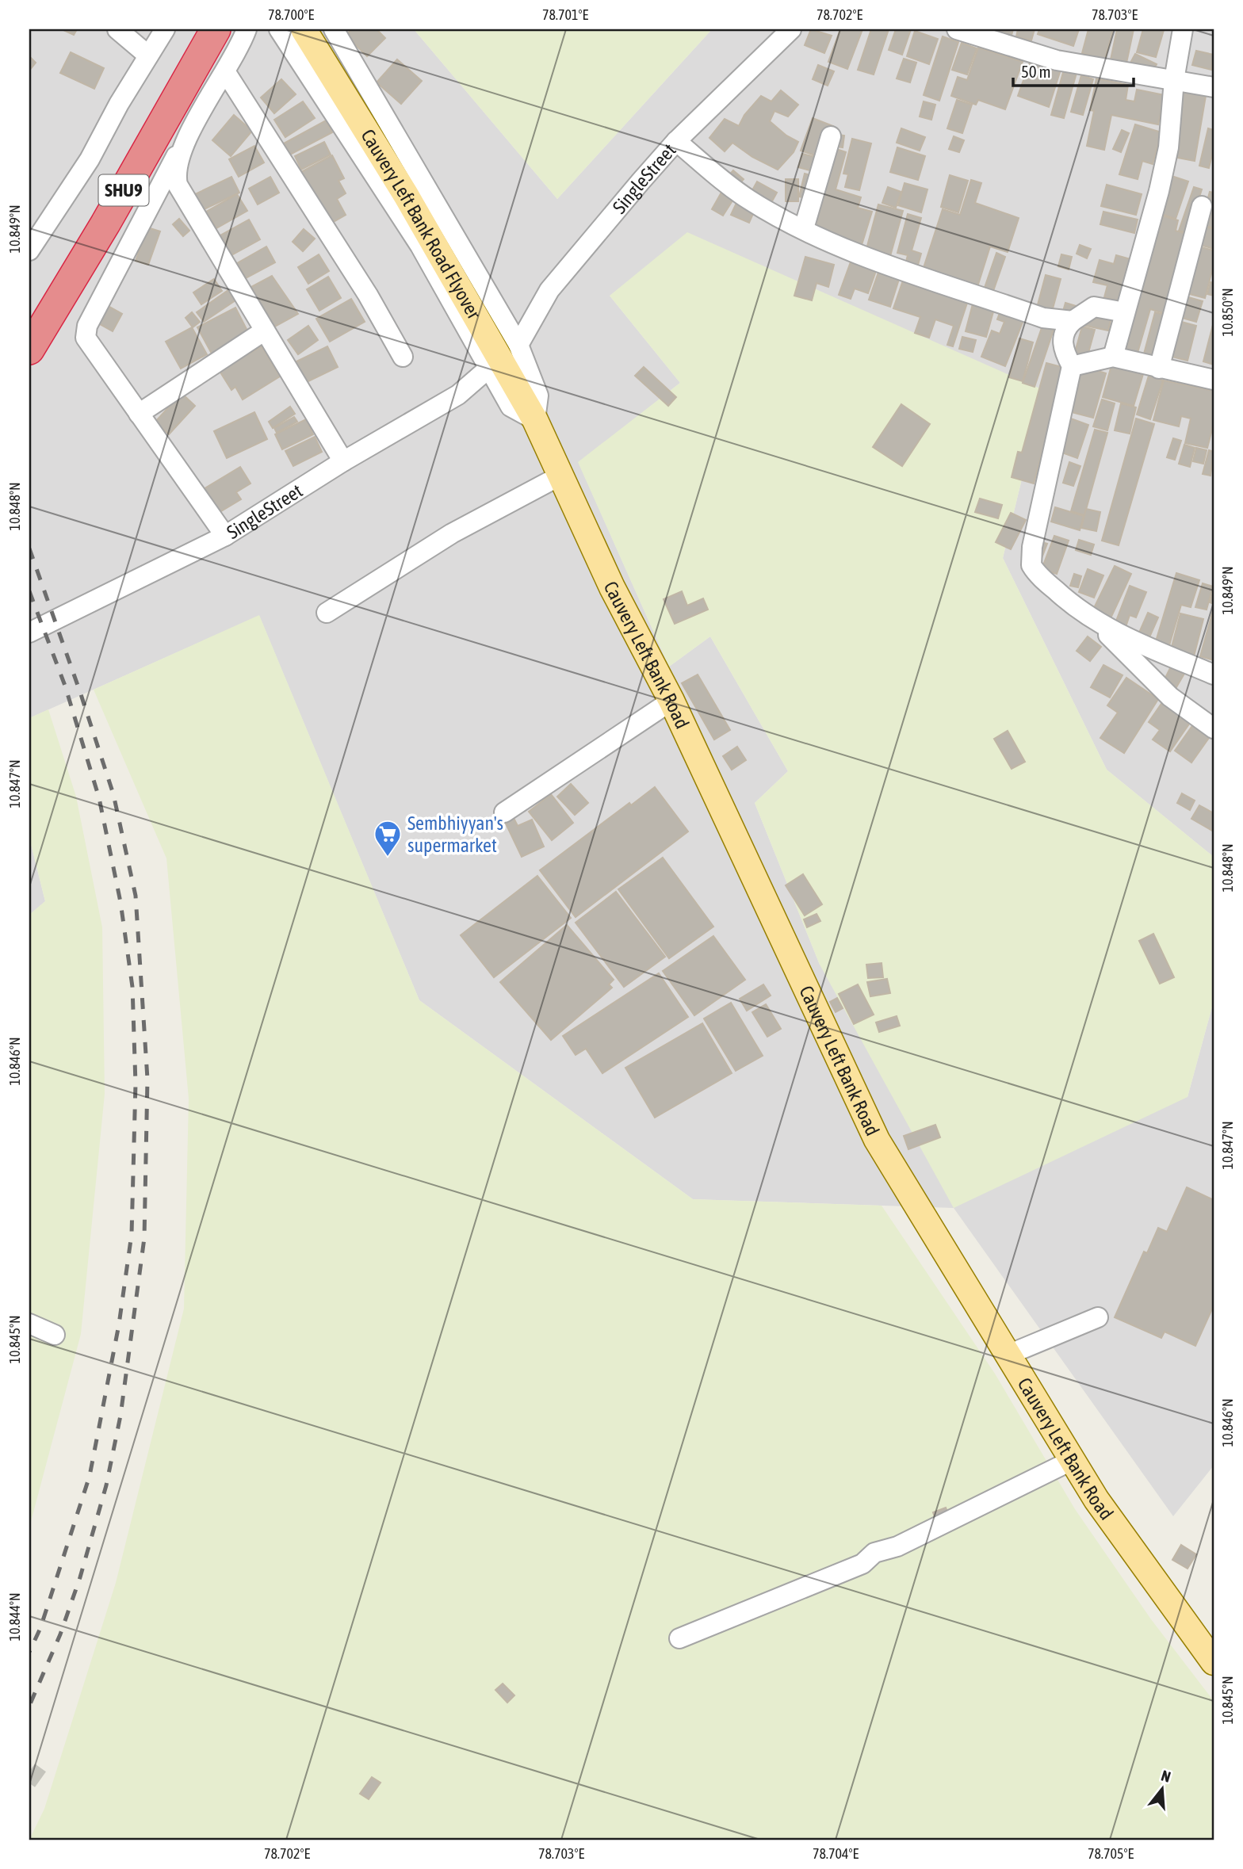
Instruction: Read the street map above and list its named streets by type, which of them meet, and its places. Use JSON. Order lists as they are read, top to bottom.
{
  "streets": {
    "highway": ["SHU9"],
    "main road": ["Cauvery Left Bank Road Flyover", "Cauvery Left Bank Road"],
    "street": ["SingleStreet"]
  },
  "crossings": [
    ["Cauvery Left Bank Road Flyover", "Cauvery Left Bank Road"]
  ],
  "places": {
    "supermarket": ["Sembhiyyan's supermarket"]
  },
  "scale_bar": "50 m",
  "north": "top",
  "coordinates": [
    "78.700°E",
    "78.701°E",
    "78.702°E",
    "78.703°E",
    "10.849°N",
    "10.850°N",
    "10.848°N",
    "10.847°N",
    "10.846°N",
    "10.845°N",
    "10.844°N",
    "78.704°E",
    "78.705°E"
  ]
}
